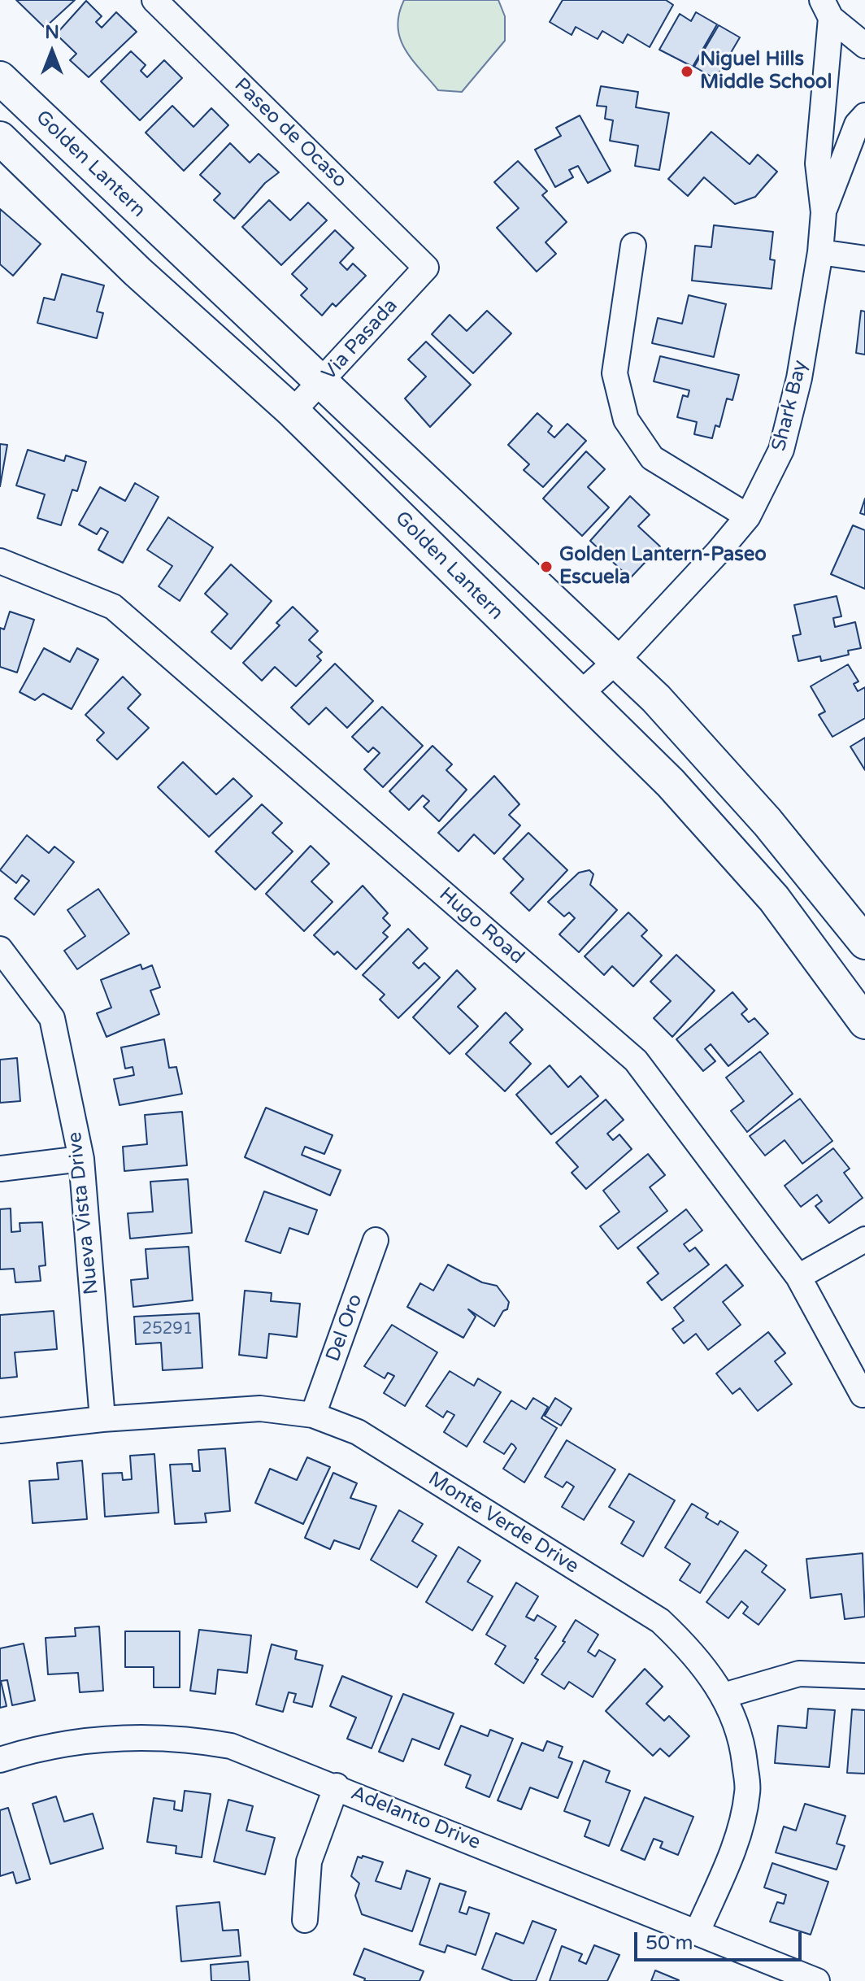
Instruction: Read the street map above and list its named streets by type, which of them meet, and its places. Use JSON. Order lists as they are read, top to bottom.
{
  "streets": {
    "main road": ["Golden Lantern"],
    "street": [
      "Paseo de Ocaso",
      "Via Pasada",
      "Shark Bay",
      "Hugo Road",
      "Nueva Vista Drive",
      "Del Oro",
      "Monte Verde Drive",
      "Adelanto Drive"
    ]
  },
  "crossings": [
    ["Paseo de Ocaso", "Via Pasada"],
    ["Golden Lantern", "Via Pasada"],
    ["Golden Lantern", "Shark Bay"],
    ["Nueva Vista Drive", "Monte Verde Drive"],
    ["Del Oro", "Monte Verde Drive"],
    ["Monte Verde Drive", "Adelanto Drive"]
  ],
  "places": ["Niguel Hills Middle School", "Golden Lantern-Paseo Escuela"],
  "house_numbers": ["25291"],
  "scale_bar": "50 m",
  "north": "top"
}
